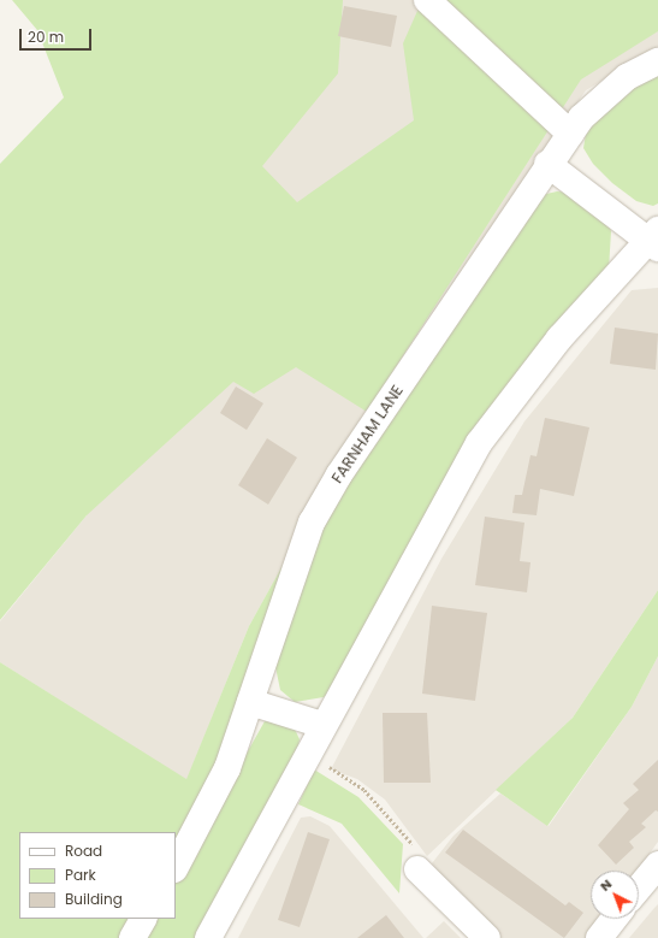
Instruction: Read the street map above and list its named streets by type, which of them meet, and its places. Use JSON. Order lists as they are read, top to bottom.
{
  "streets": {
    "street": ["FARNHAM LANE"]
  },
  "legend": ["Road", "Park", "Building"],
  "scale_bar": "20 m",
  "north": "top left"
}
